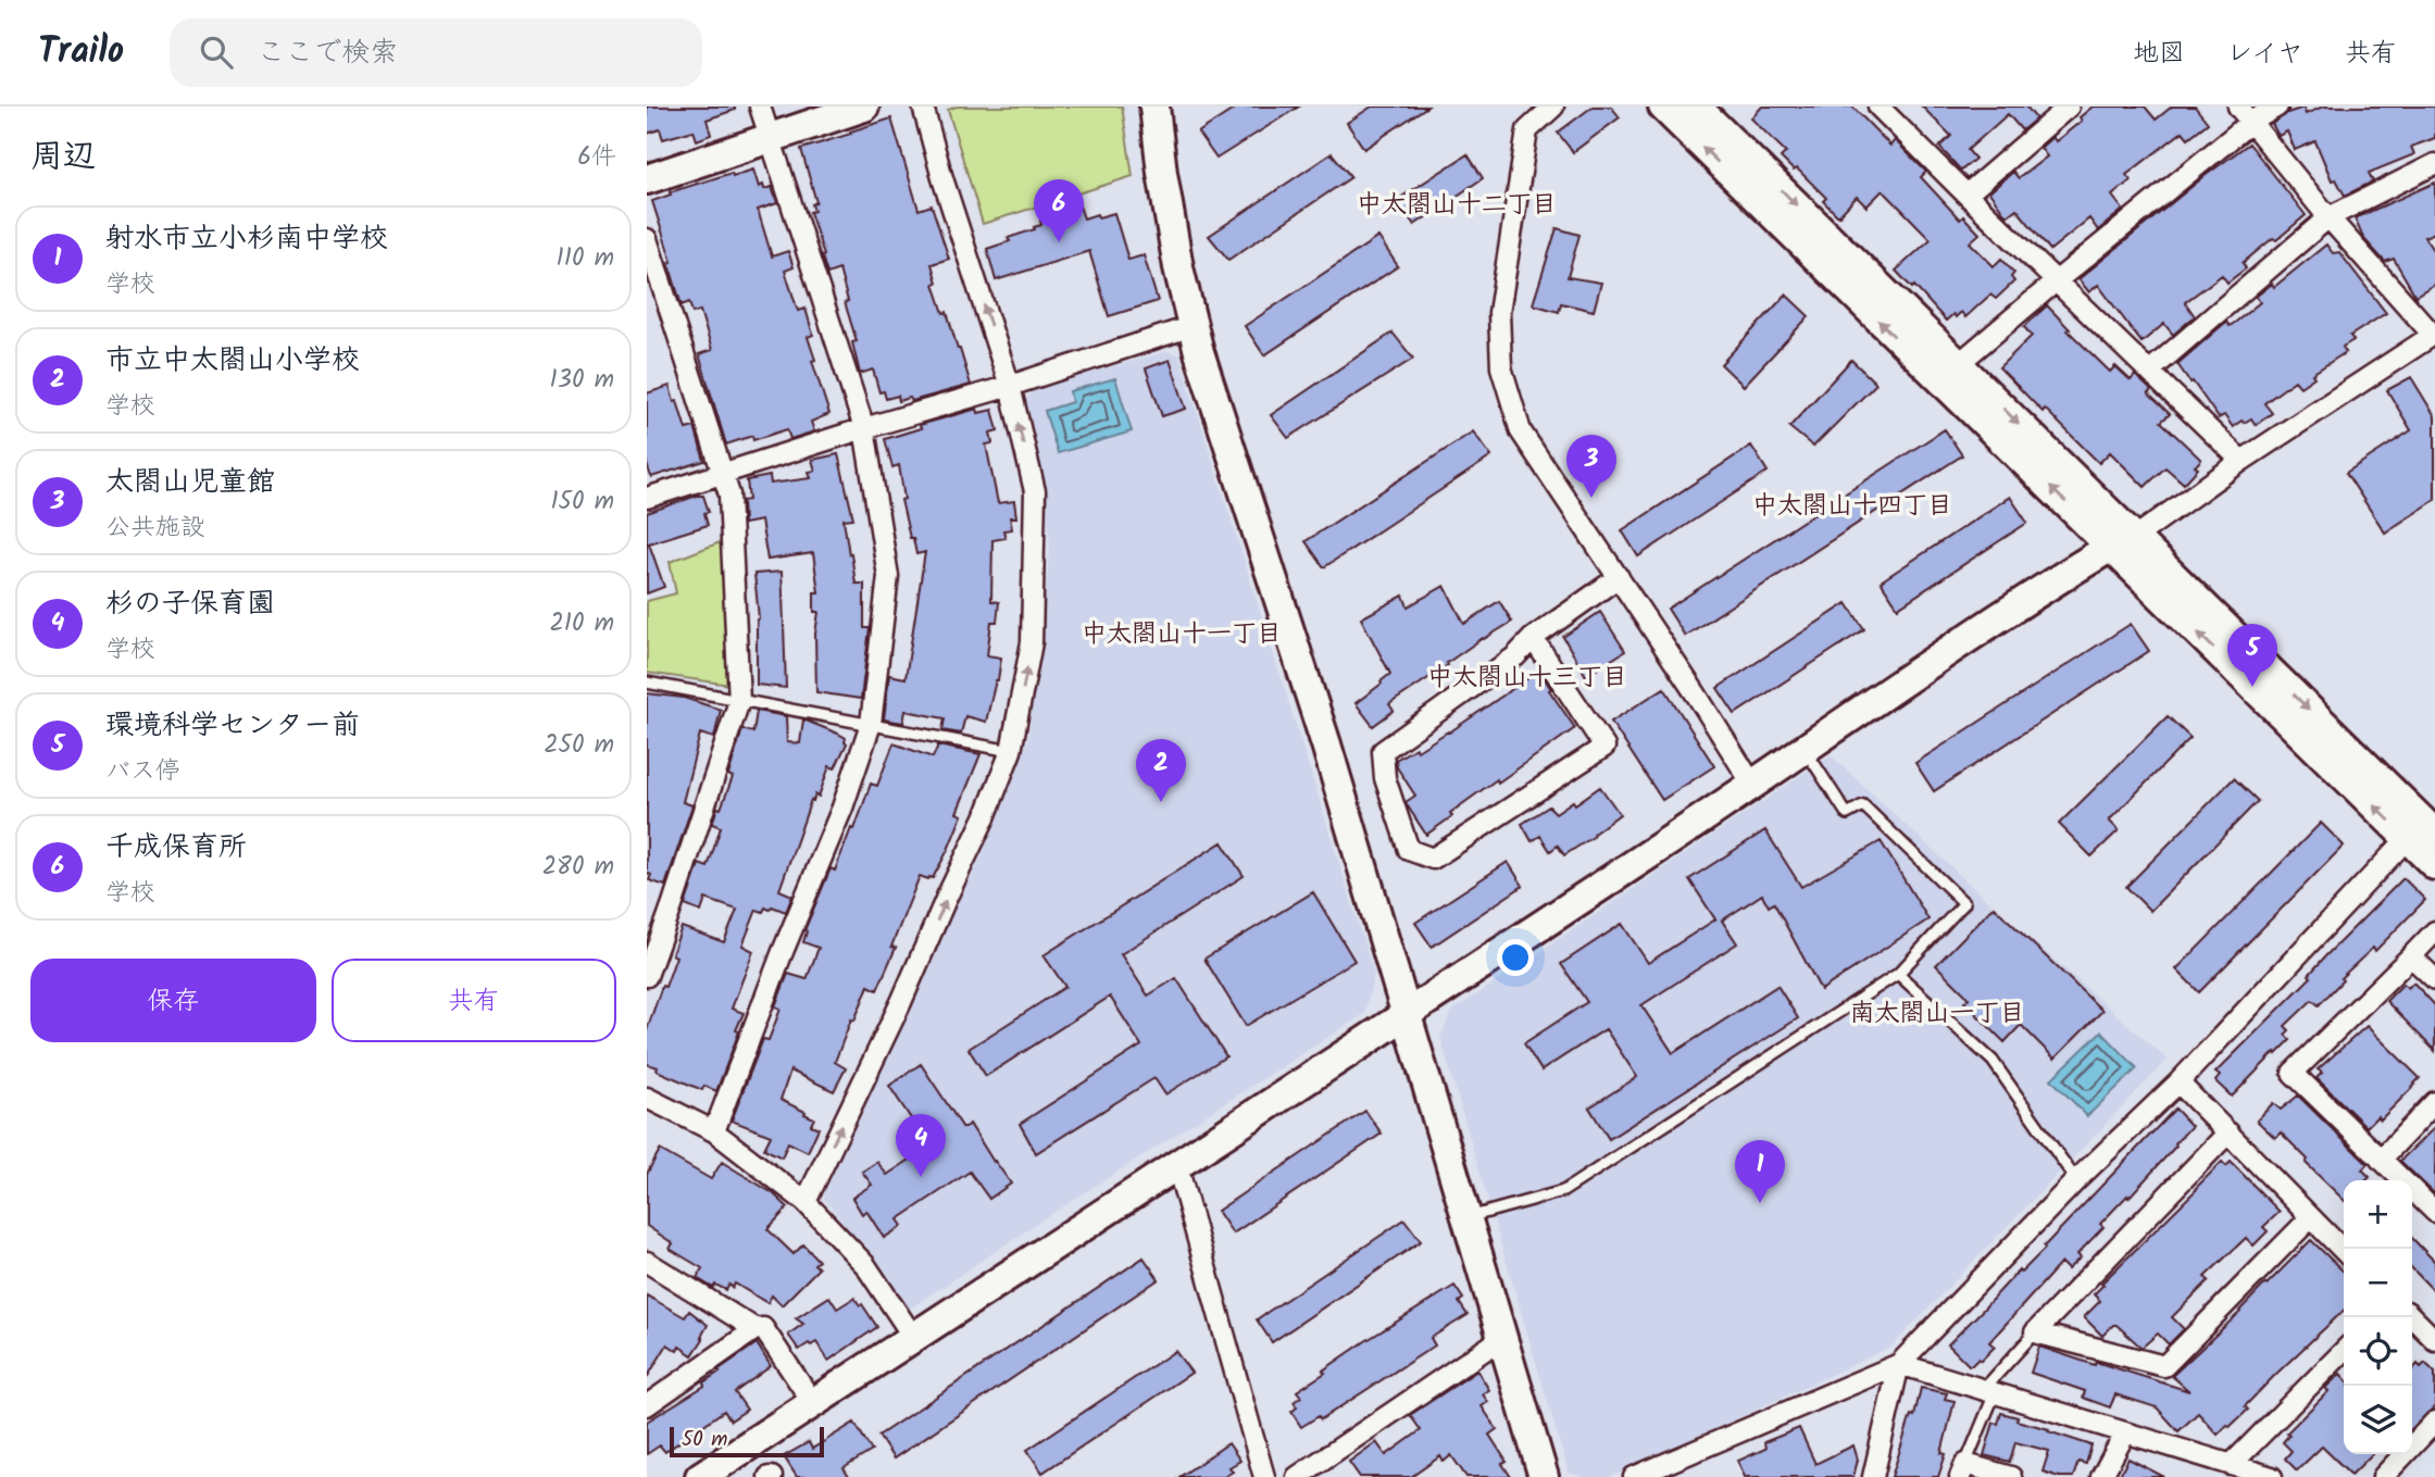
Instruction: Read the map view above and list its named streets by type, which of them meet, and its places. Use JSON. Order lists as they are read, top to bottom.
{
  "districts": [
    "中太閤山十二丁目",
    "中太閤山十四丁目",
    "中太閤山十一丁目",
    "中太閤山十三丁目",
    "南太閤山一丁目"
  ],
  "scale_bar": "50 m",
  "page": {
    "header": "Trailo",
    "search": "ここで検索",
    "nav": ["地図", "レイヤ", "共有"],
    "heading": ["周辺", "6件"],
    "pins": [
      "6",
      "3",
      "5",
      "2",
      "4",
      "1"
    ],
    "list": [
      {
        "mark": "1",
        "name": "射水市立小杉南中学校",
        "note": "学校",
        "value": "110 m"
      },
      {
        "mark": "2",
        "name": "市立中太閤山小学校",
        "note": "学校",
        "value": "130 m"
      },
      {
        "mark": "3",
        "name": "太閤山児童館",
        "note": "公共施設",
        "value": "150 m"
      },
      {
        "mark": "4",
        "name": "杉の子保育園",
        "note": "学校",
        "value": "210 m"
      },
      {
        "mark": "5",
        "name": "環境科学センター前",
        "note": "バス停",
        "value": "250 m"
      },
      {
        "mark": "6",
        "name": "千成保育所",
        "note": "学校",
        "value": "280 m"
      }
    ],
    "buttons": ["保存", "共有"],
    "map_buttons": ["+", "−"],
    "scale": "50 m"
  }
}
